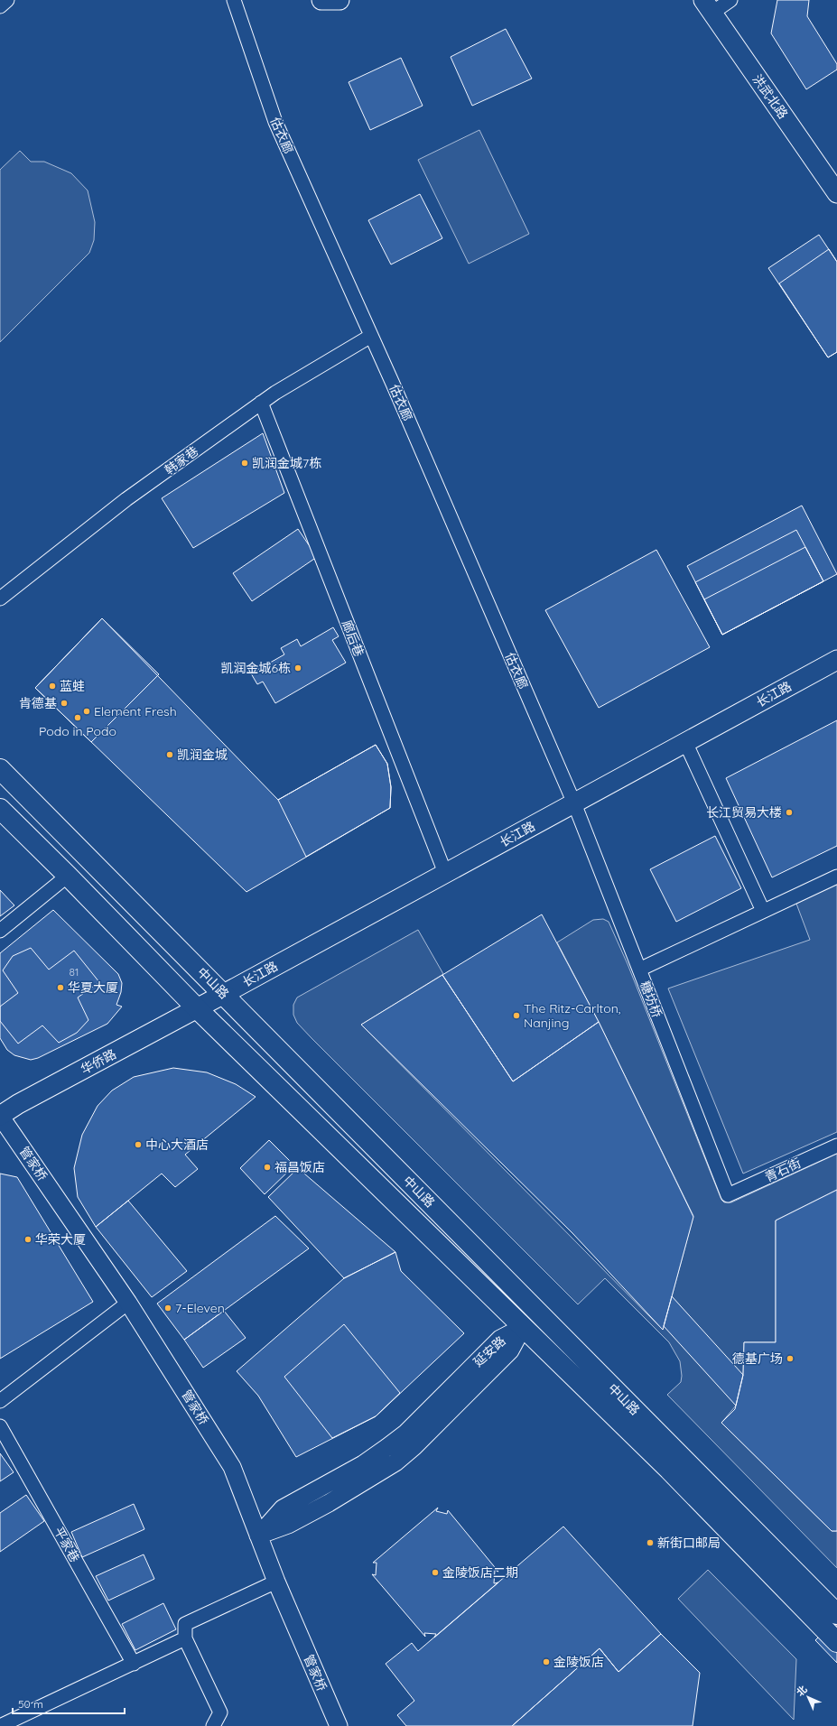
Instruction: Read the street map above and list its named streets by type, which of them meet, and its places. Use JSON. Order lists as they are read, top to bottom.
{
  "streets": {
    "main road": [
      "洪武北路",
      "长江路",
      "中山路",
      "华侨路"
    ],
    "street": [
      "估衣廊",
      "韩家巷",
      "廊后巷",
      "糖坊桥",
      "管家桥",
      "青石街",
      "延安路",
      "平家巷"
    ]
  },
  "crossings": [
    ["估衣廊", "韩家巷"],
    ["估衣廊", "长江路"],
    ["估衣廊", "糖坊桥"],
    ["韩家巷", "廊后巷"],
    ["廊后巷", "长江路"],
    ["长江路", "中山路"],
    ["长江路", "糖坊桥"],
    ["长江路", "华侨路"],
    ["中山路", "华侨路"],
    ["中山路", "延安路"],
    ["糖坊桥", "青石街"],
    ["华侨路", "管家桥"],
    ["管家桥", "延安路"]
  ],
  "places": [
    "凯润金城7栋",
    "凯润金城6栋",
    "蓝蛙",
    "肯德基",
    "Element Fresh",
    "Podo in Podo",
    "凯润金城",
    "长江贸易大楼",
    "华夏大厦",
    "The Ritz-Carlton, Nanjing",
    "中心大酒店",
    "福昌饭店",
    "华荣大厦",
    "7-Eleven",
    "德基广场",
    "新街口邮局",
    "金陵饭店二期",
    "金陵饭店"
  ],
  "house_numbers": ["81"],
  "scale_bar": "50 m",
  "north": "top left"
}
